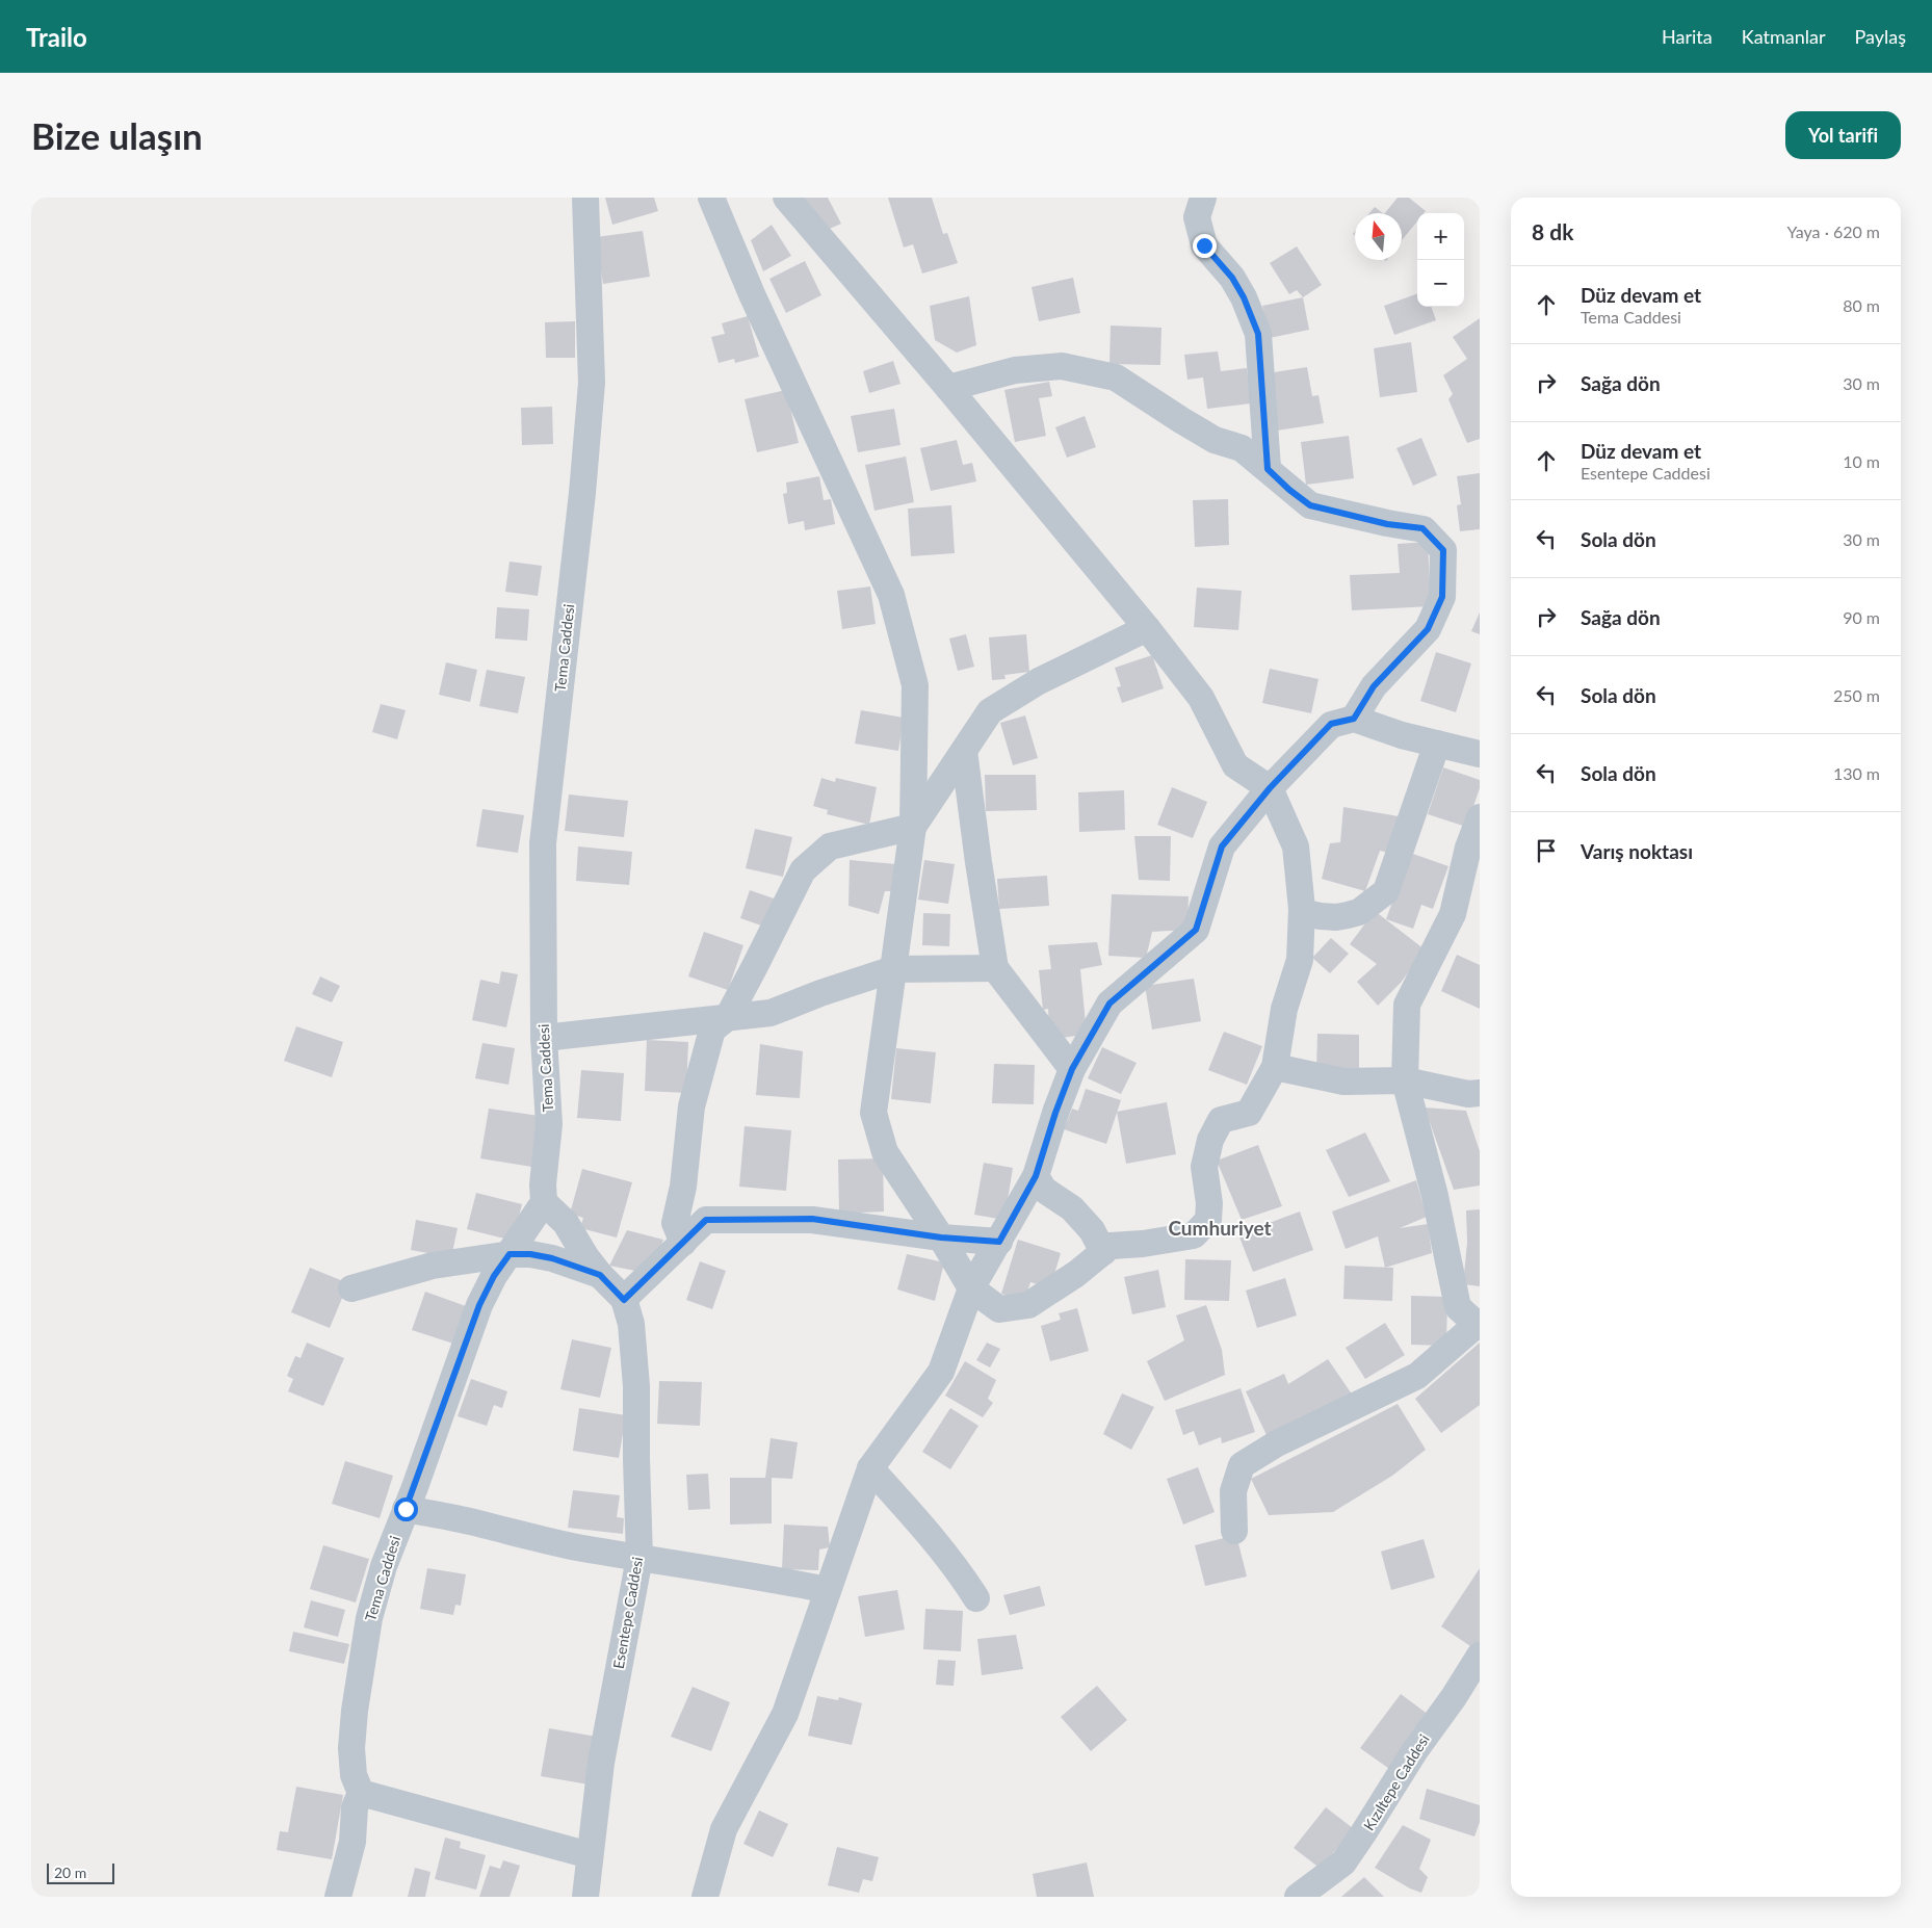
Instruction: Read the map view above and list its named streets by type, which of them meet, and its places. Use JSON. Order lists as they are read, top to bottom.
{
  "streets": {
    "street": ["Tema Caddesi", "Esentepe Caddesi", "Kızıltepe Caddesi"]
  },
  "crossings": [
    ["Tema Caddesi", "Esentepe Caddesi"]
  ],
  "districts": ["Cumhuriyet"],
  "scale_bar": "20 m",
  "north": "top",
  "page": {
    "header": "Trailo",
    "nav": ["Harita", "Katmanlar", "Paylaş"],
    "buttons": "Yol tarifi",
    "title": "Bize ulaşın",
    "heading": ["8 dk", "Yaya · 620 m"],
    "map_buttons": ["+", "−"],
    "list": [
      ["Düz devam et", "Tema Caddesi", "80 m"],
      ["Sağa dön", "30 m"],
      ["Düz devam et", "Esentepe Caddesi", "10 m"],
      ["Sola dön", "30 m"],
      ["Sağa dön", "90 m"],
      ["Sola dön", "250 m"],
      ["Sola dön", "130 m"],
      "Varış noktası"
    ],
    "scale": "20 m"
  }
}
